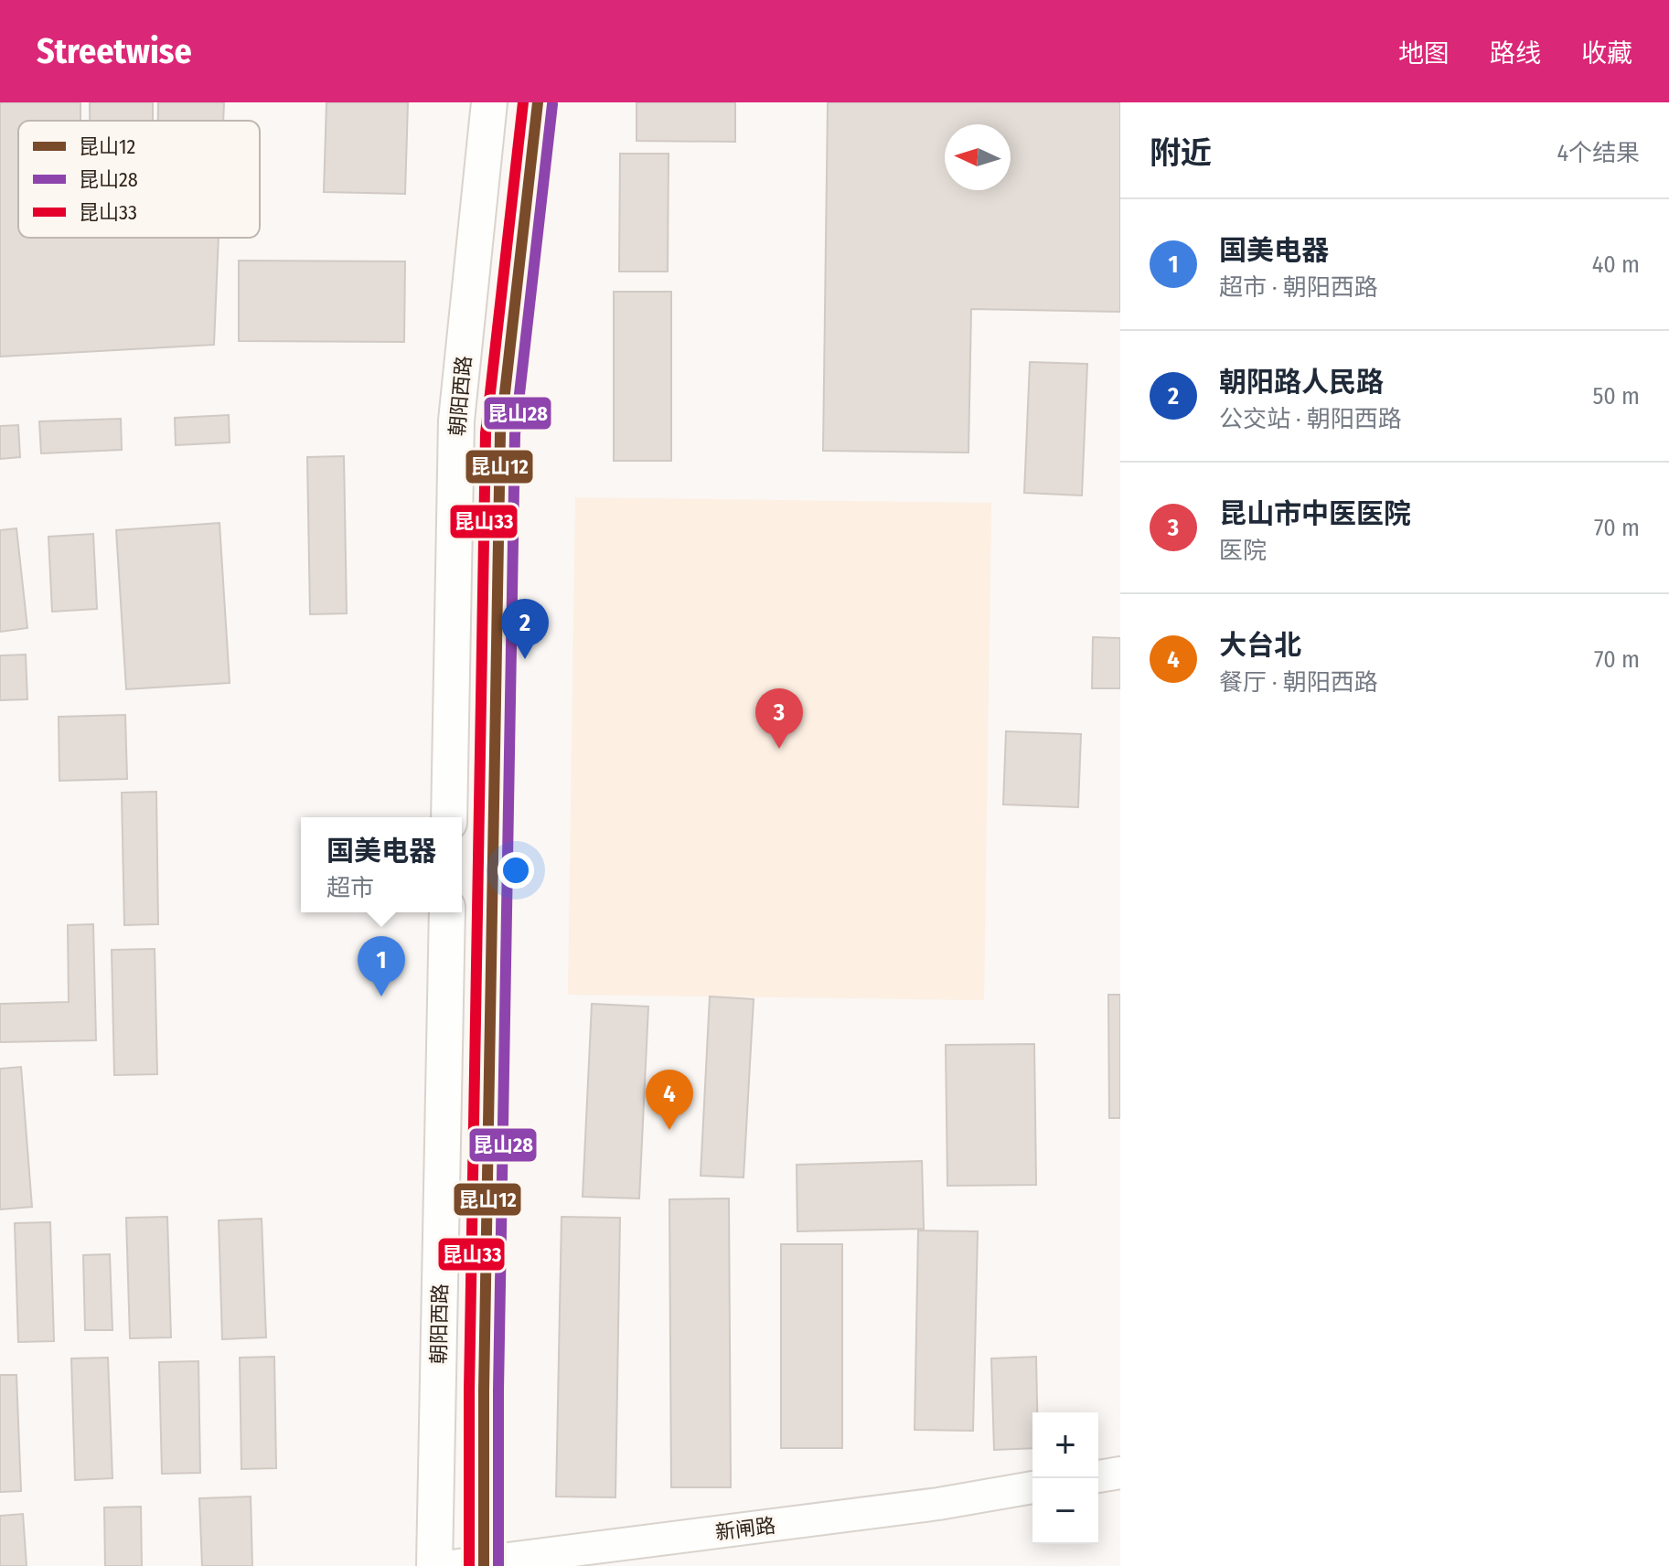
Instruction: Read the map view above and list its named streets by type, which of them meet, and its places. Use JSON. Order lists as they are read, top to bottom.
{
  "streets": {
    "main road": ["朝阳西路"],
    "street": ["新闸路"]
  },
  "lines": ["transit line 昆山12", "transit line 昆山33", "transit line 昆山28"],
  "legend": ["昆山12", "昆山28", "昆山33"],
  "north": "left",
  "page": {
    "header": "Streetwise",
    "nav": ["地图", "路线", "收藏"],
    "heading": ["附近", "4个结果"],
    "list": [
      {
        "mark": "1",
        "name": "国美电器",
        "note": "超市 · 朝阳西路",
        "value": "40 m"
      },
      {
        "mark": "2",
        "name": "朝阳路人民路",
        "note": "公交站 · 朝阳西路",
        "value": "50 m"
      },
      {
        "mark": "3",
        "name": "昆山市中医医院",
        "note": "医院",
        "value": "70 m"
      },
      {
        "mark": "4",
        "name": "大台北",
        "note": "餐厅 · 朝阳西路",
        "value": "70 m"
      }
    ],
    "pins": [
      "2",
      "3",
      "1",
      "4"
    ],
    "popup": ["国美电器", "超市"],
    "map_buttons": ["+", "−"]
  }
}
